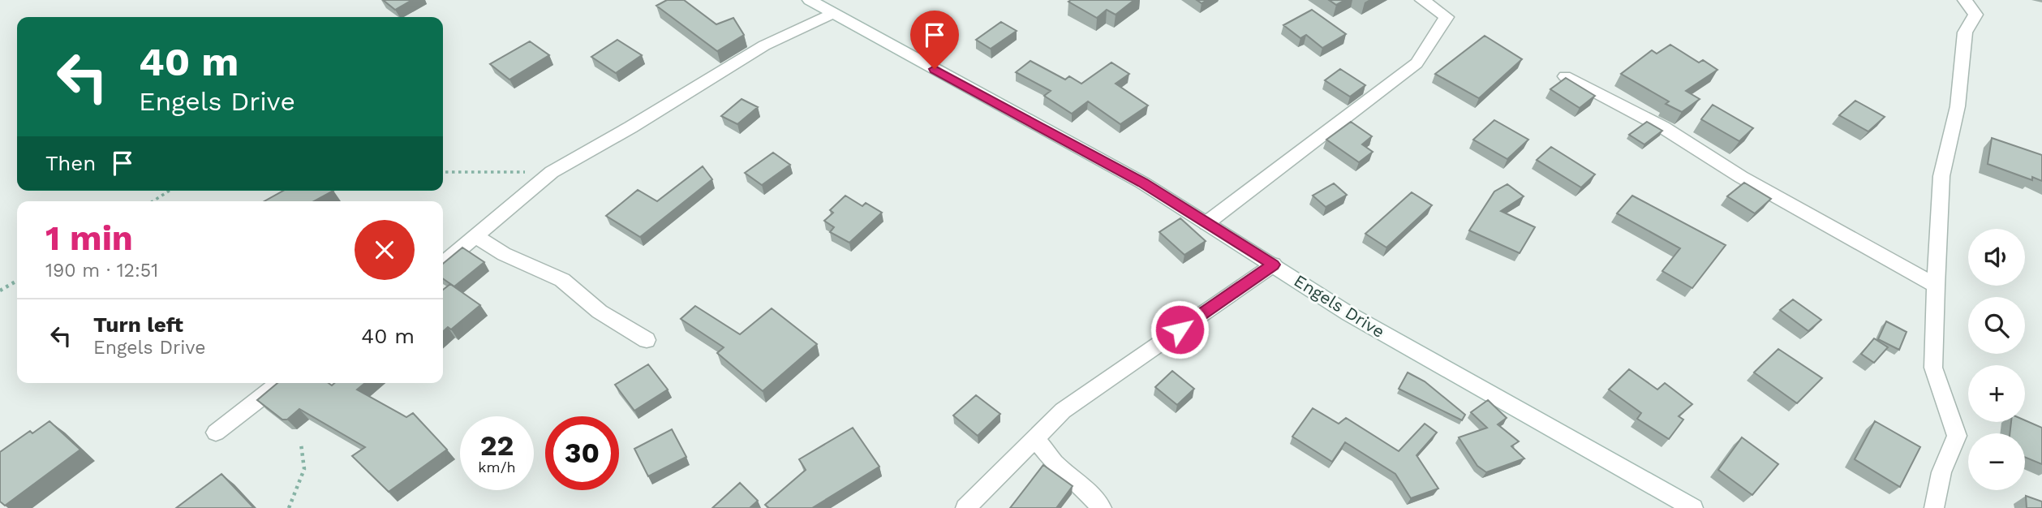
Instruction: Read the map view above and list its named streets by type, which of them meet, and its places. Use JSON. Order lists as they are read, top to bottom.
{
  "streets": {
    "street": ["Engels Drive"]
  },
  "page": {
    "turn": ["40 m", "Engels Drive"],
    "then": "Then",
    "heading": ["1 min", "190 m · 12:51"],
    "map_buttons": ["+", "−"],
    "list": [
      {
        "name": "Turn left",
        "note": "Engels Drive",
        "value": "40 m"
      }
    ],
    "speed": "22 km/h",
    "limit": "30"
  }
}
